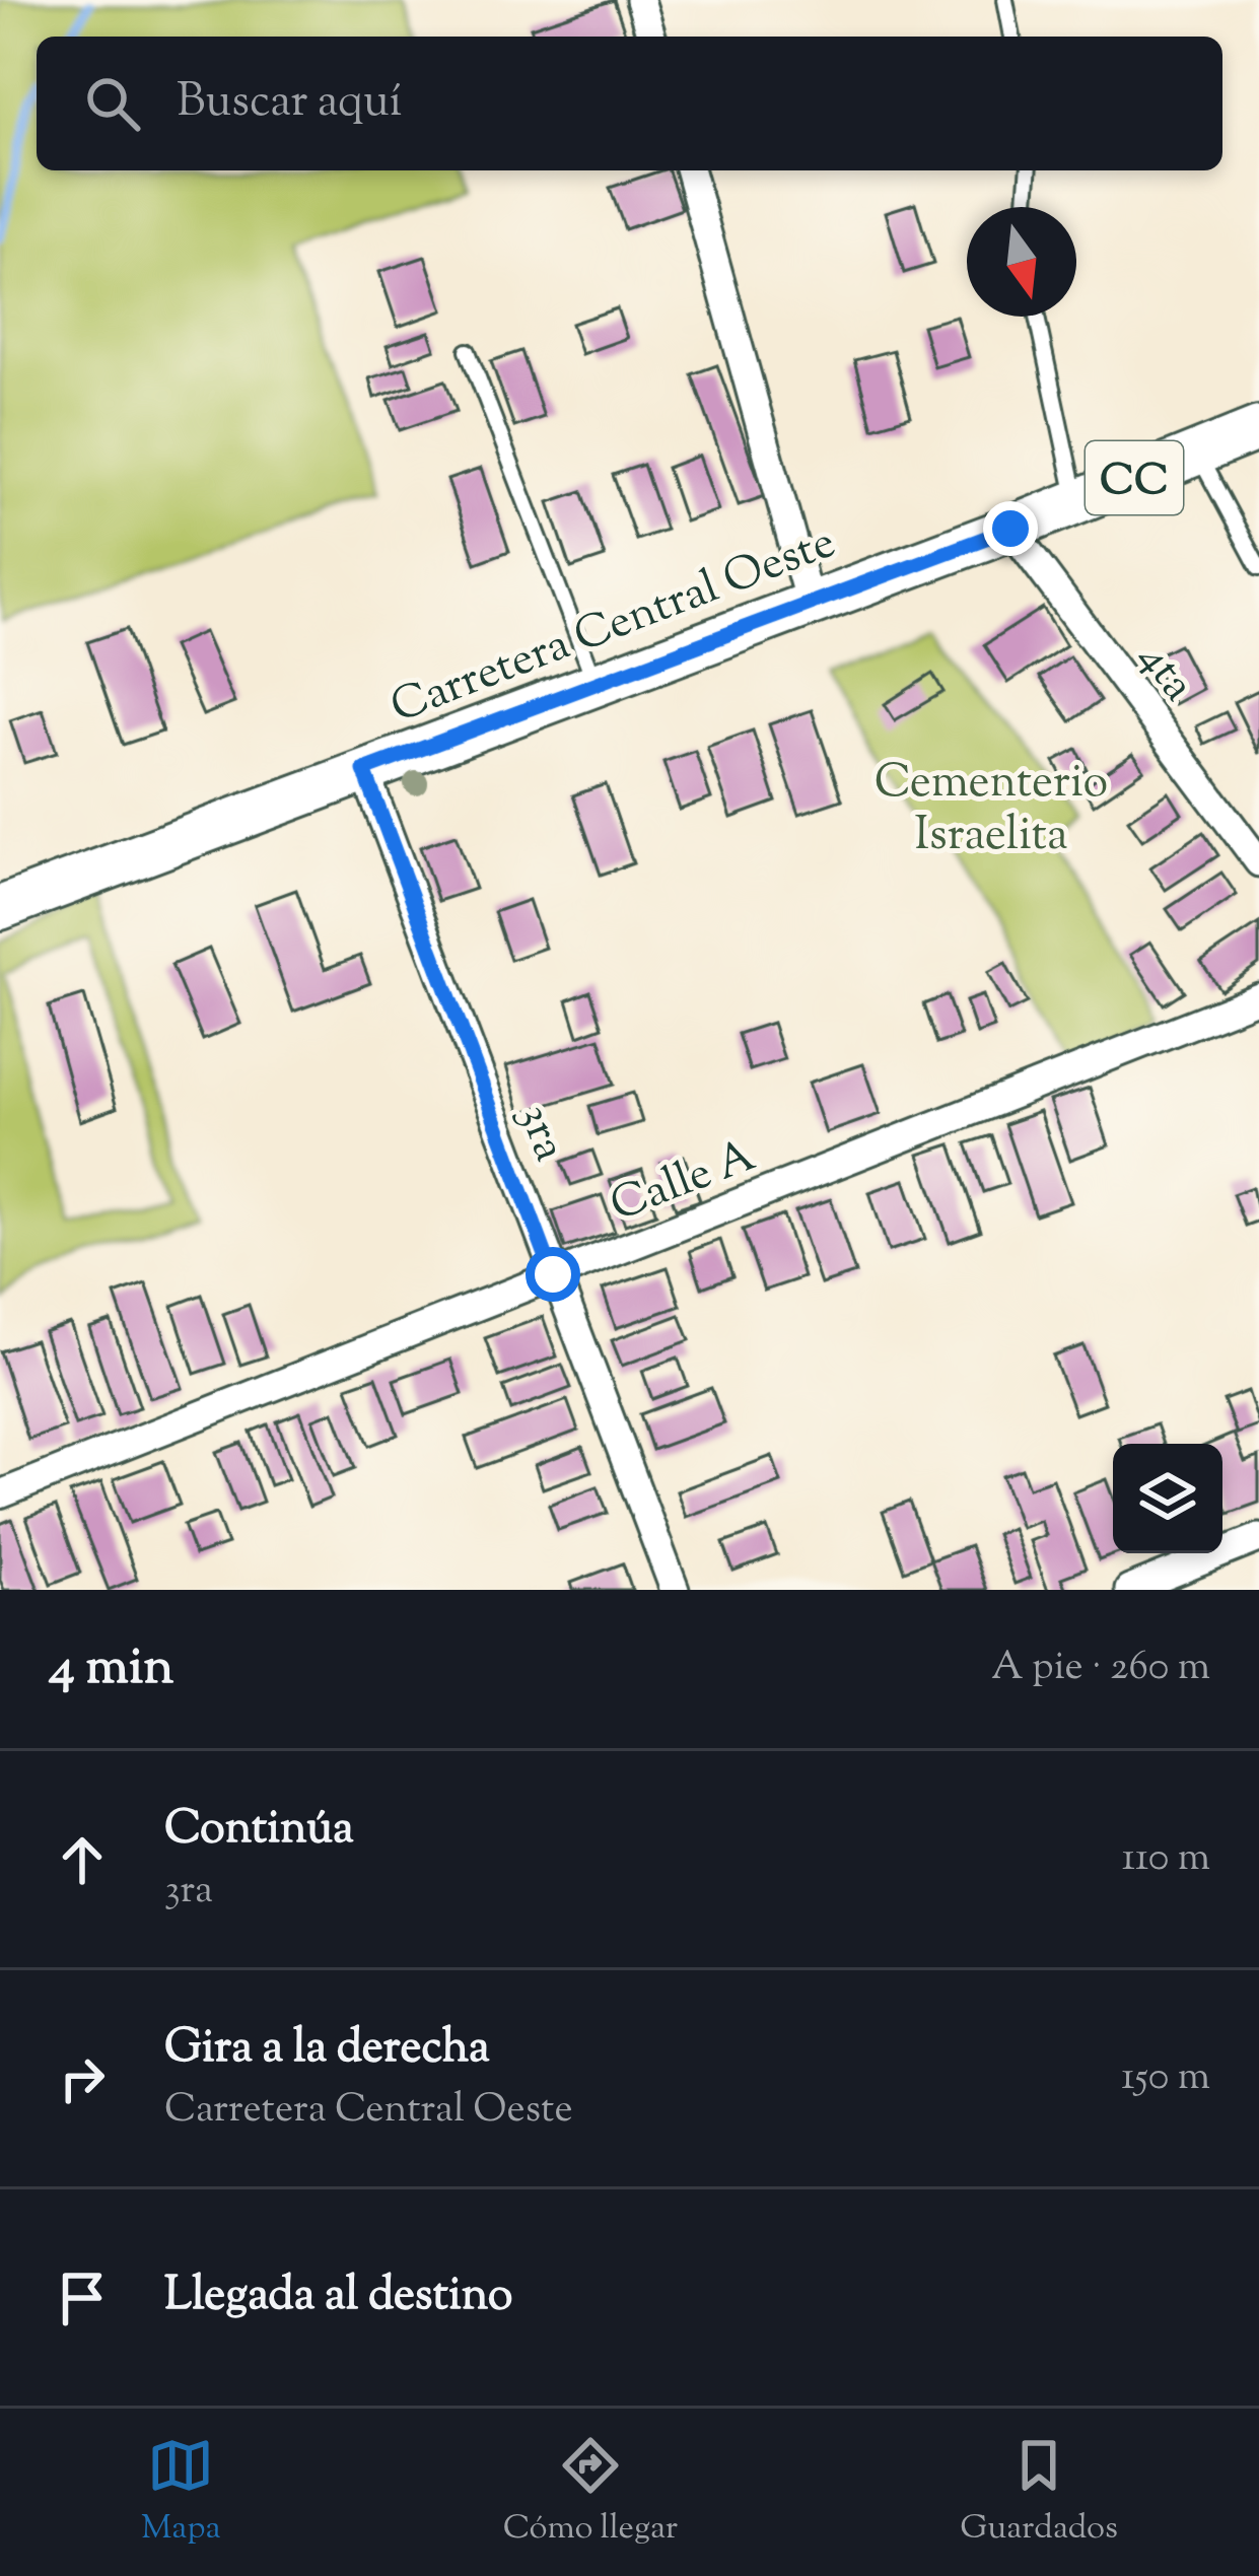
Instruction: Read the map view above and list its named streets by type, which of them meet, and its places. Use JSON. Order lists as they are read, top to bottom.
{
  "streets": {
    "main road": ["CC", "Carretera Central Oeste"],
    "street": ["4ta", "3ra", "Calle A"]
  },
  "crossings": [
    ["Carretera Central Oeste", "4ta"],
    ["Carretera Central Oeste", "3ra"],
    ["3ra", "Calle A"]
  ],
  "parks": ["Cementerio Israelita"],
  "north": "bottom",
  "page": {
    "search": "Buscar aquí",
    "heading": ["4 min", "A pie · 260 m"],
    "list": [
      ["Continúa", "3ra", "110 m"],
      ["Gira a la derecha", "Carretera Central Oeste", "150 m"],
      "Llegada al destino"
    ],
    "nav": ["Mapa", "Cómo llegar", "Guardados"]
  }
}
